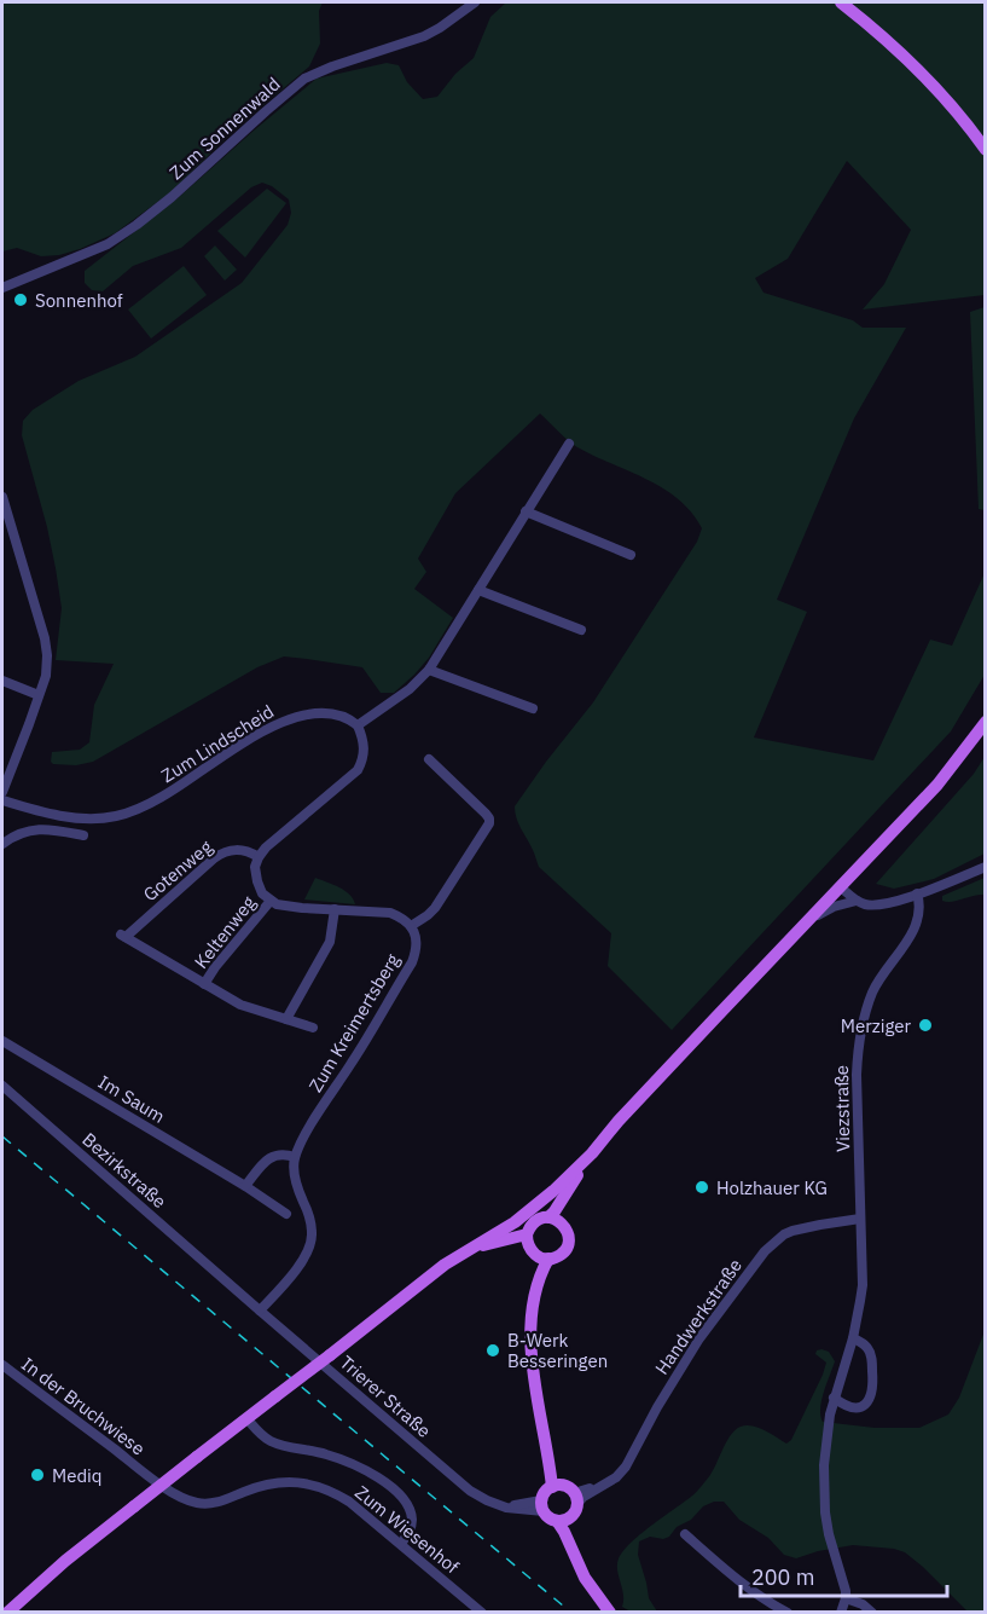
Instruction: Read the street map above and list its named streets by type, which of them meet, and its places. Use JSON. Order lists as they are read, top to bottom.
{
  "streets": {
    "street": [
      "Zum Sonnenwald",
      "Zum Lindscheid",
      "Gotenweg",
      "Keltenweg",
      "Zum Kreimertsberg",
      "Im Saum",
      "Viezstraße",
      "Bezirkstraße",
      "Handwerkstraße",
      "Trierer Straße",
      "In der Bruchwiese",
      "Zum Wiesenhof"
    ]
  },
  "crossings": [
    ["Gotenweg", "Keltenweg"],
    ["Viezstraße", "Handwerkstraße"],
    ["Bezirkstraße", "Trierer Straße"],
    ["Handwerkstraße", "Trierer Straße"],
    ["In der Bruchwiese", "Zum Wiesenhof"]
  ],
  "places": [
    "Sonnenhof",
    "Merziger",
    "Holzhauer KG",
    "B-Werk Besseringen",
    "Mediq"
  ],
  "scale_bar": "200 m"
}
